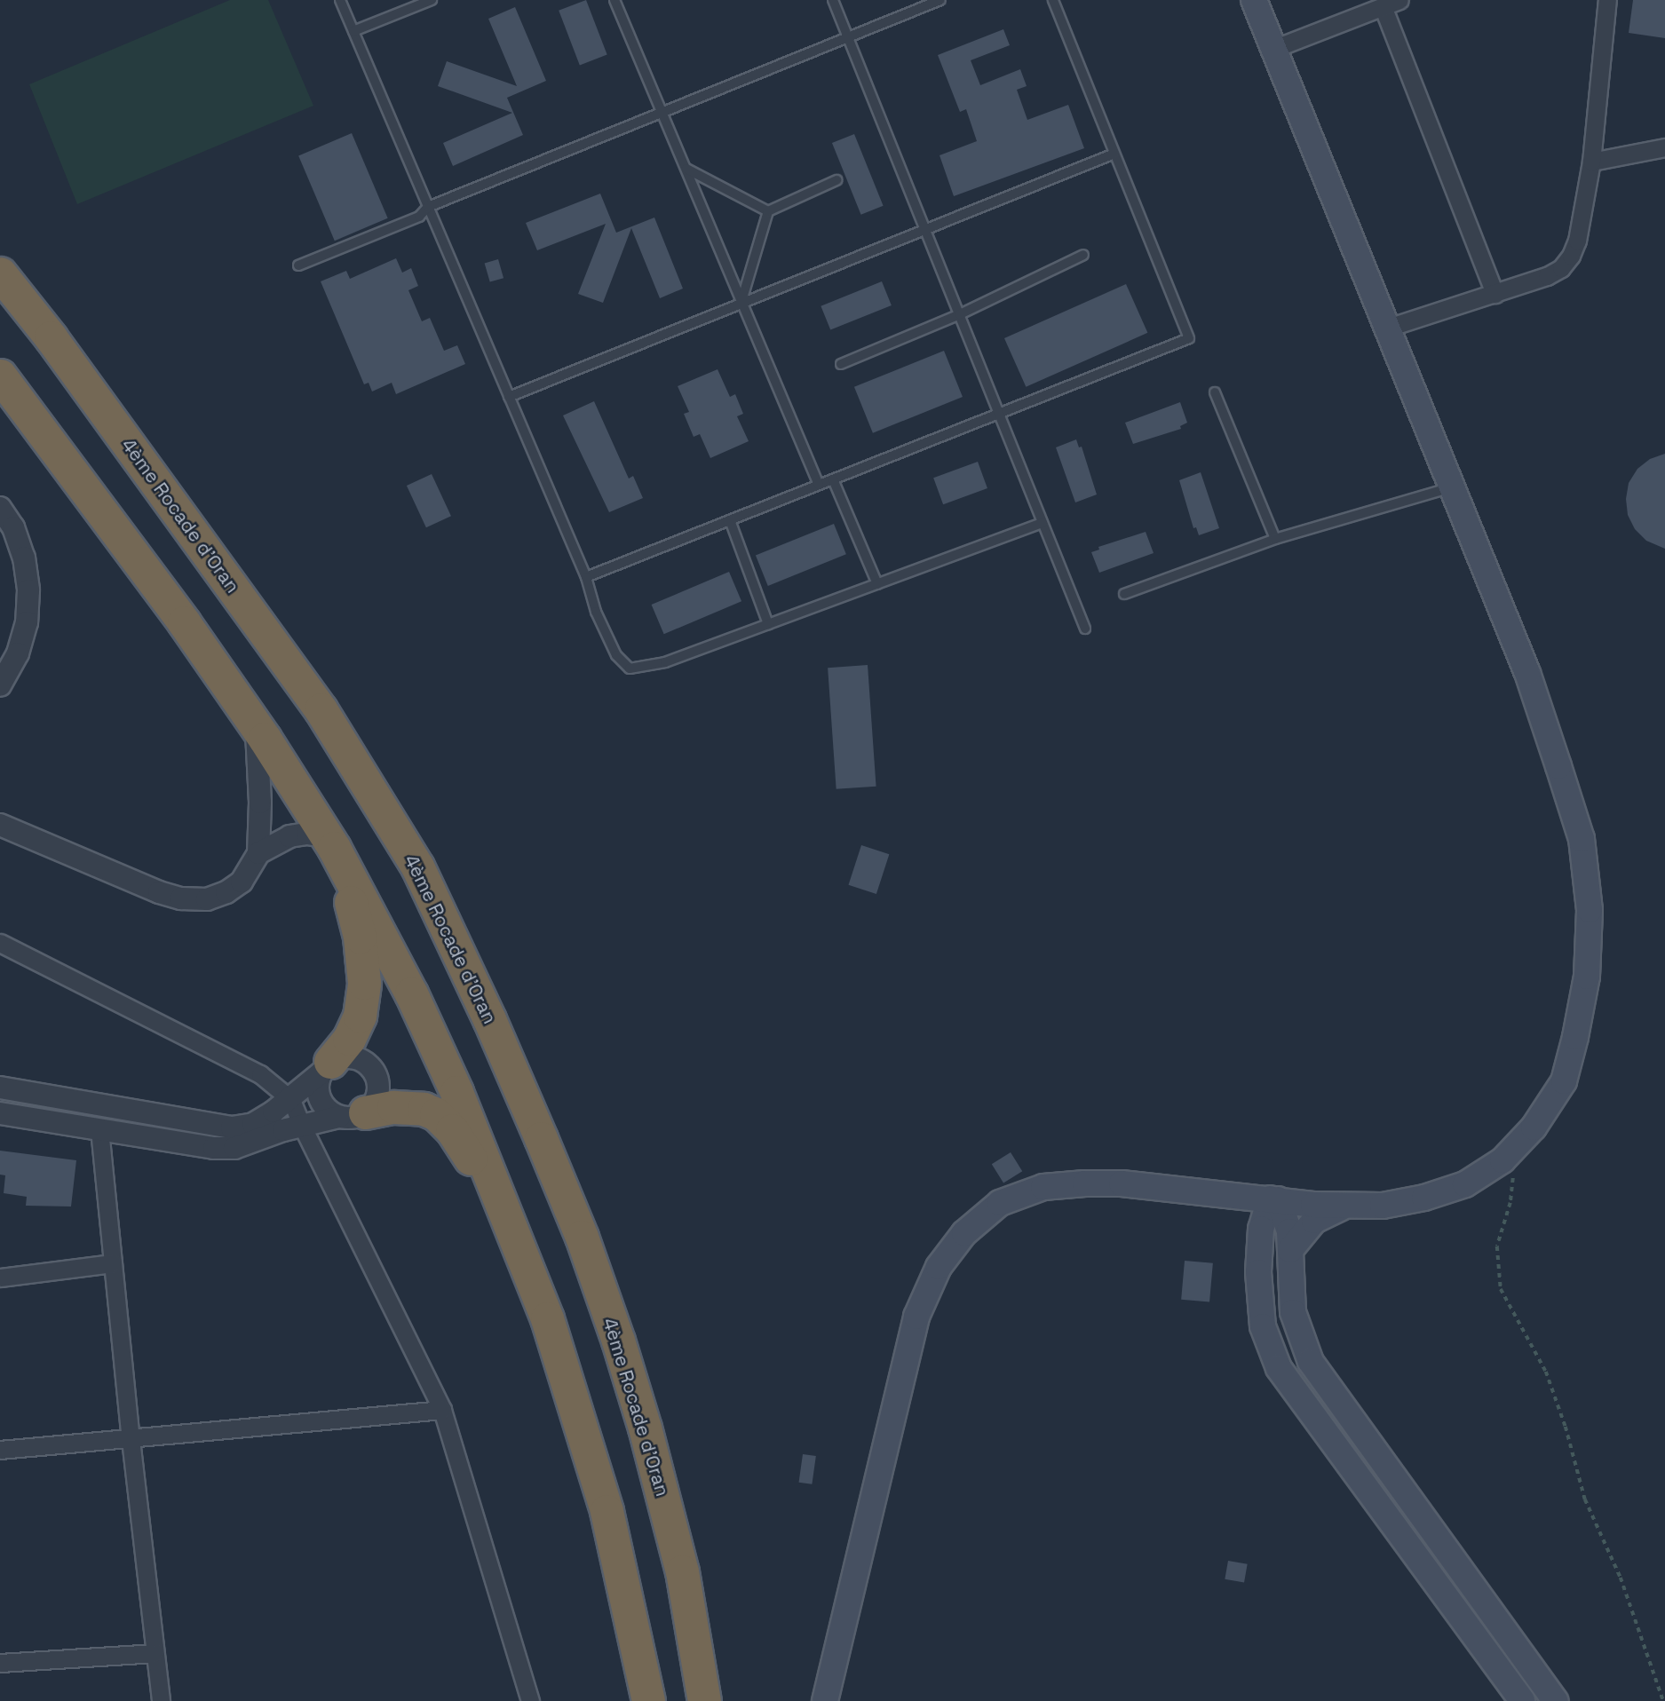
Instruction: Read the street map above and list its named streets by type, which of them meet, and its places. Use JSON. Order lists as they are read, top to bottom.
{
  "streets": {
    "highway": ["4ème Rocade d'Oran"]
  }
}
